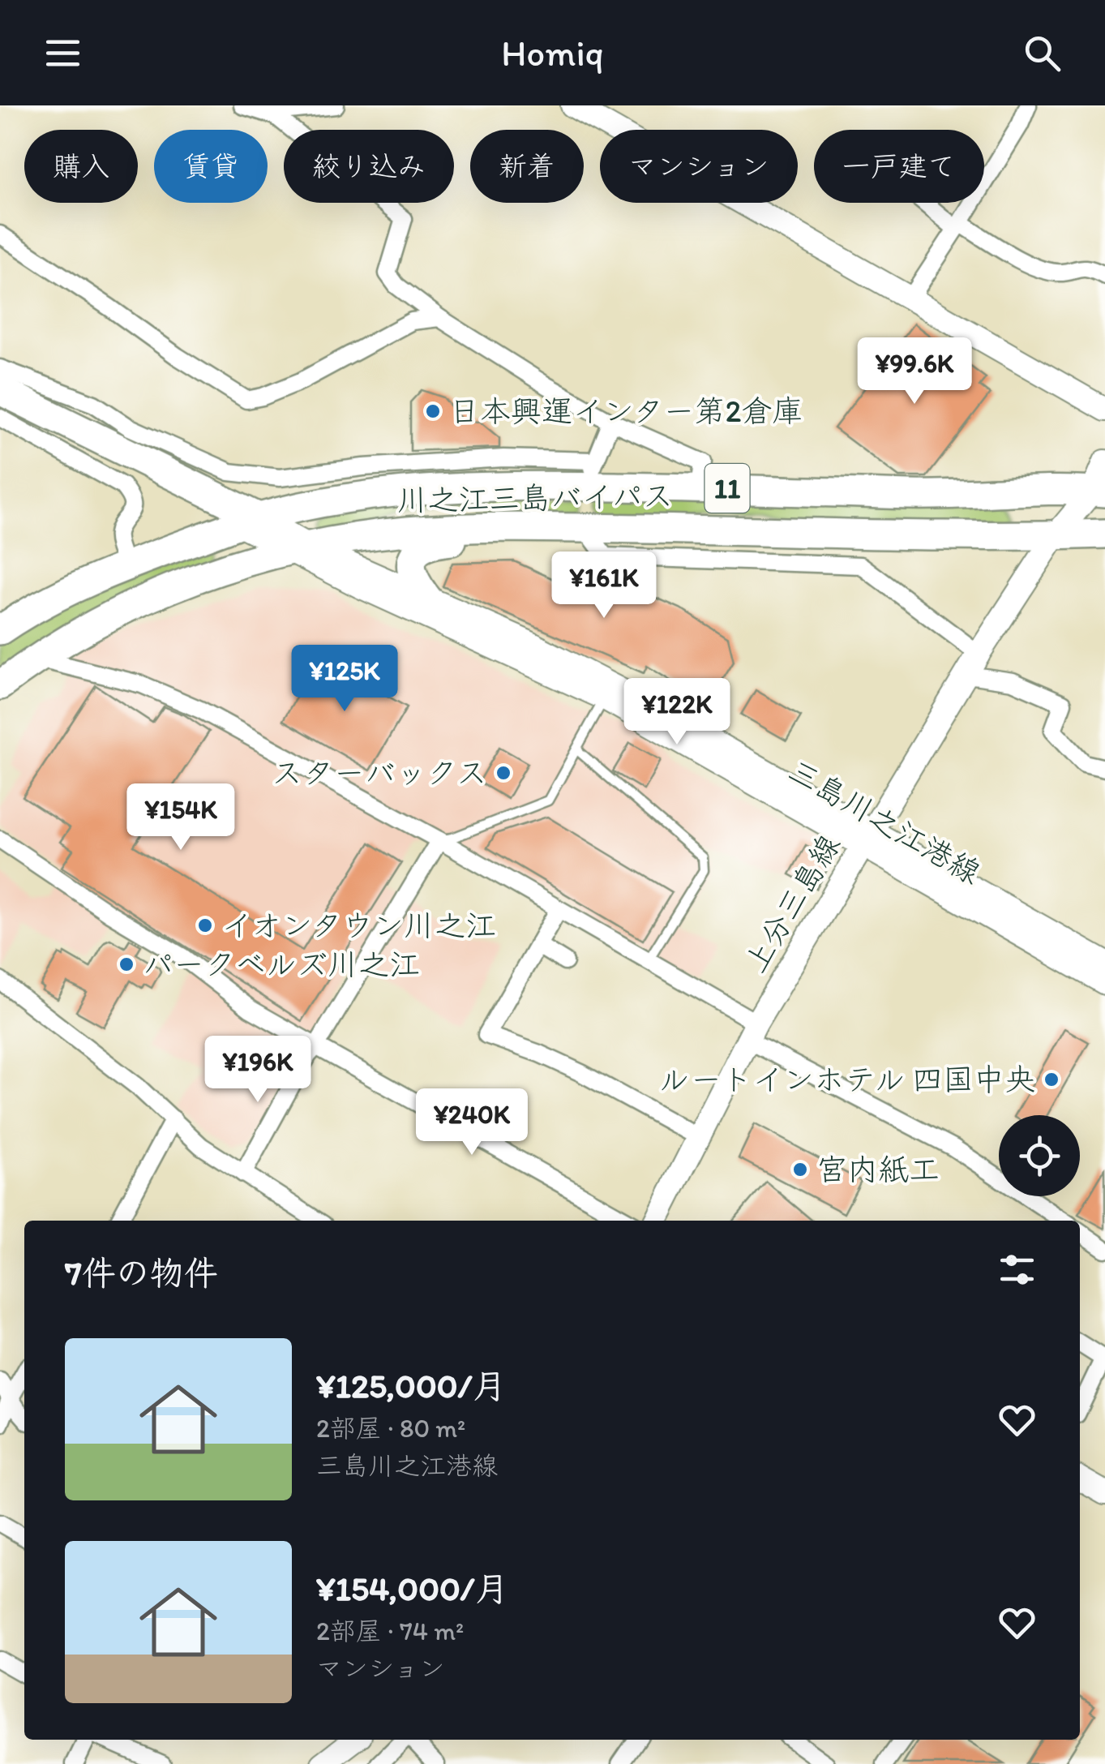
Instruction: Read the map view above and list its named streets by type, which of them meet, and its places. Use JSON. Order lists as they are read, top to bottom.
{
  "streets": {
    "highway": ["11", "川之江三島バイパス"],
    "main road": ["三島川之江港線", "上分三島線"]
  },
  "crossings": [
    ["川之江三島バイパス", "三島川之江港線"],
    ["川之江三島バイパス", "上分三島線"],
    ["三島川之江港線", "上分三島線"]
  ],
  "places": [
    "日本興運インター第2倉庫",
    "スターバックス",
    "イオンタウン川之江",
    "パークベルズ川之江",
    "ルートインホテル 四国中央",
    "宮内紙工"
  ],
  "page": {
    "header": "Homiq",
    "chip": [
      "購入",
      "賃貸",
      "絞り込み",
      "新着",
      "マンション",
      "一戸建て"
    ],
    "price": [
      "¥99.6K",
      "¥161K",
      "¥125K",
      "¥122K",
      "¥154K",
      "¥196K",
      "¥240K"
    ],
    "heading": "7件の物件",
    "list": [
      {
        "name": "¥125,000/月",
        "note": "2部屋 · 80 m² · 三島川之江港線"
      },
      {
        "name": "¥154,000/月",
        "note": "2部屋 · 74 m² · マンション"
      }
    ]
  }
}
